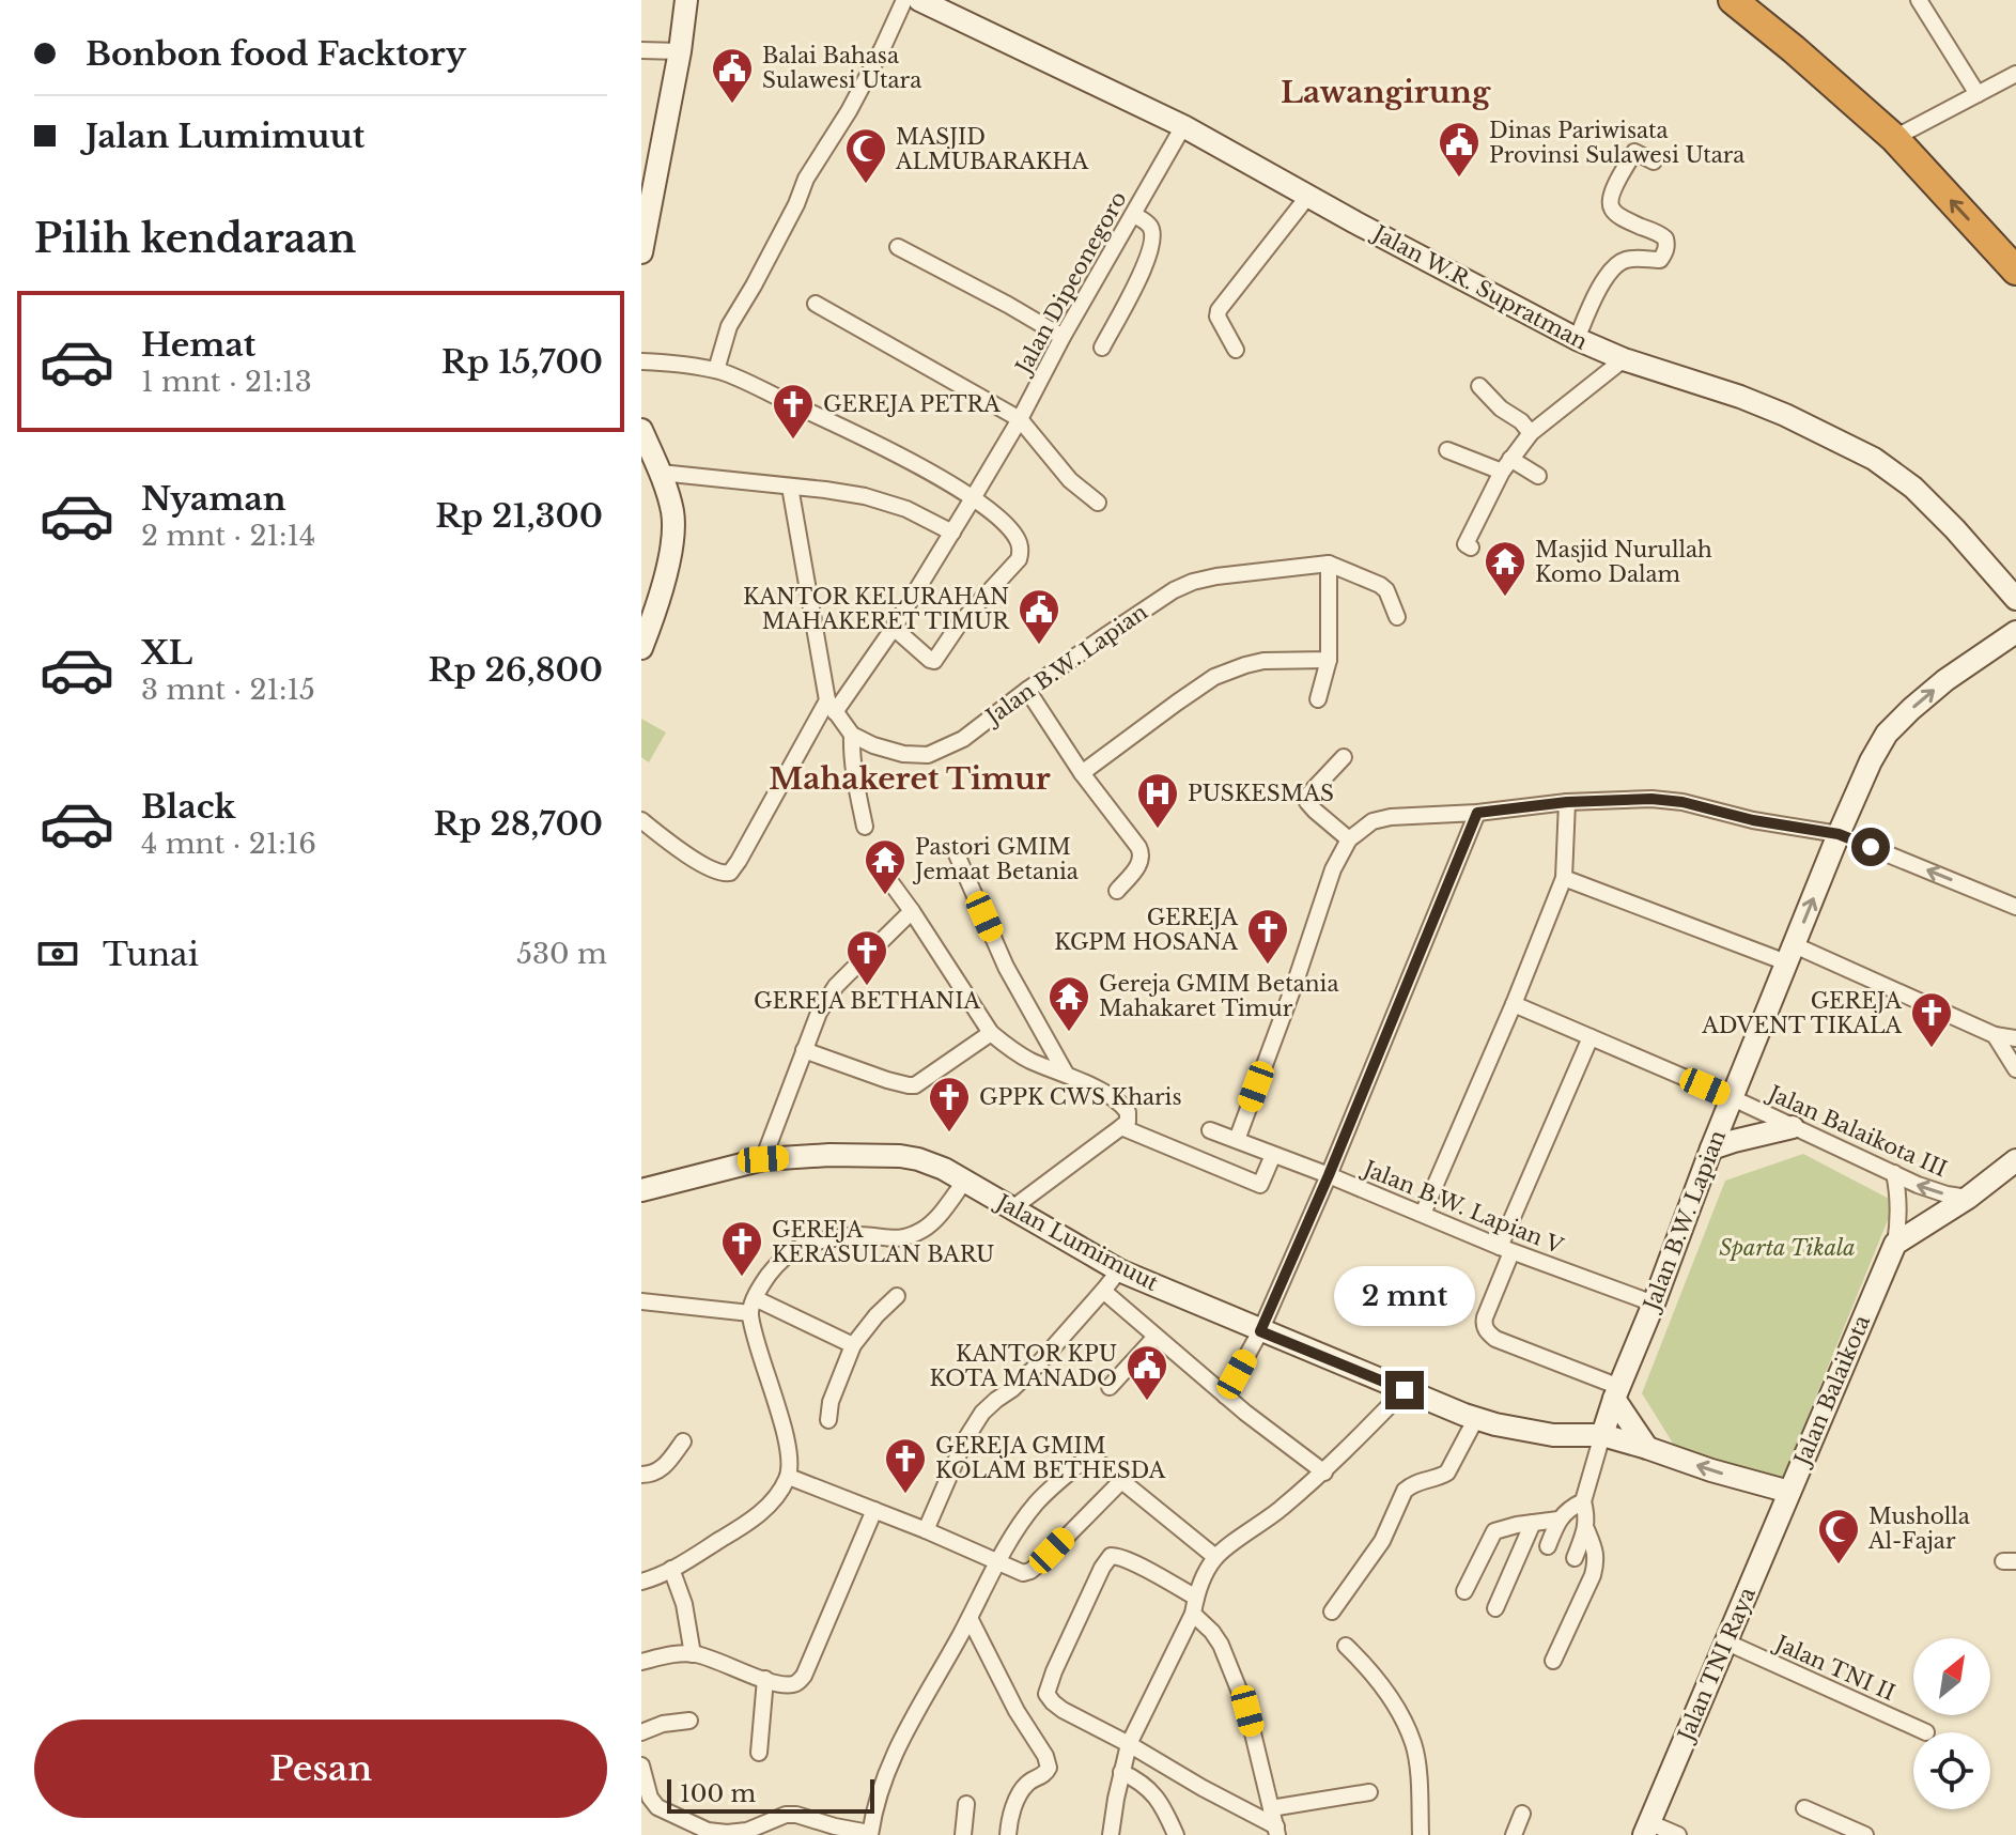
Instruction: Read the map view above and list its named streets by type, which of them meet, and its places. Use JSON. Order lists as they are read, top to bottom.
{
  "streets": {
    "street": [
      "Jalan Dipeonegoro",
      "Jalan W.R. Supratman",
      "Jalan B.W. Lapian",
      "Jalan Balaikota III",
      "Jalan B.W. Lapian V",
      "Jalan Lumimuut",
      "Jalan Balaikota",
      "Jalan TNI Raya",
      "Jalan TNI II"
    ]
  },
  "crossings": [
    ["Jalan Dipeonegoro", "Jalan W.R. Supratman"],
    ["Jalan B.W. Lapian", "Jalan Balaikota III"],
    ["Jalan B.W. Lapian", "Jalan B.W. Lapian V"],
    ["Jalan B.W. Lapian", "Jalan Lumimuut"],
    ["Jalan B.W. Lapian", "Jalan Balaikota"],
    ["Jalan Lumimuut", "Jalan Balaikota"],
    ["Jalan Balaikota", "Jalan TNI Raya"],
    ["Jalan TNI Raya", "Jalan TNI II"]
  ],
  "districts": ["Lawangirung", "Mahakeret Timur"],
  "parks": ["Sparta Tikala"],
  "places": {
    "public building": [
      "Balai Bahasa Sulawesi Utara",
      "Dinas Pariwisata Provinsi Sulawesi Utara",
      "KANTOR KELURAHAN MAHAKERET TIMUR",
      "KANTOR KPU KOTA MANADO"
    ],
    "mosque": ["MASJID ALMUBARAKHA", "Musholla Al-Fajar"],
    "church": [
      "GEREJA PETRA",
      "GEREJA KGPM HOSANA",
      "GEREJA BETHANIA",
      "GEREJA ADVENT TIKALA",
      "GPPK CWS Kharis",
      "GEREJA KERASULAN BARU",
      "GEREJA GMIM KOLAM BETHESDA"
    ],
    "temple": ["Masjid Nurullah Komo Dalam", "Pastori GMIM Jemaat Betania", "Gereja GMIM Betania Mahakaret Timur"],
    "hospital": ["PUSKESMAS"]
  },
  "scale_bar": "100 m",
  "north": "top right",
  "page": {
    "banner": ["Bonbon food Facktory", "Jalan Lumimuut"],
    "heading": "Pilih kendaraan",
    "list": [
      {
        "name": "Hemat",
        "note": "1 mnt · 21:13",
        "value": "Rp 15,700"
      },
      {
        "name": "Nyaman",
        "note": "2 mnt · 21:14",
        "value": "Rp 21,300"
      },
      {
        "name": "XL",
        "note": "3 mnt · 21:15",
        "value": "Rp 26,800"
      },
      {
        "name": "Black",
        "note": "4 mnt · 21:16",
        "value": "Rp 28,700"
      }
    ],
    "pay": ["Tunai", "530 m"],
    "bubble": "2 mnt",
    "buttons": "Pesan",
    "scale": "100 m"
  }
}
